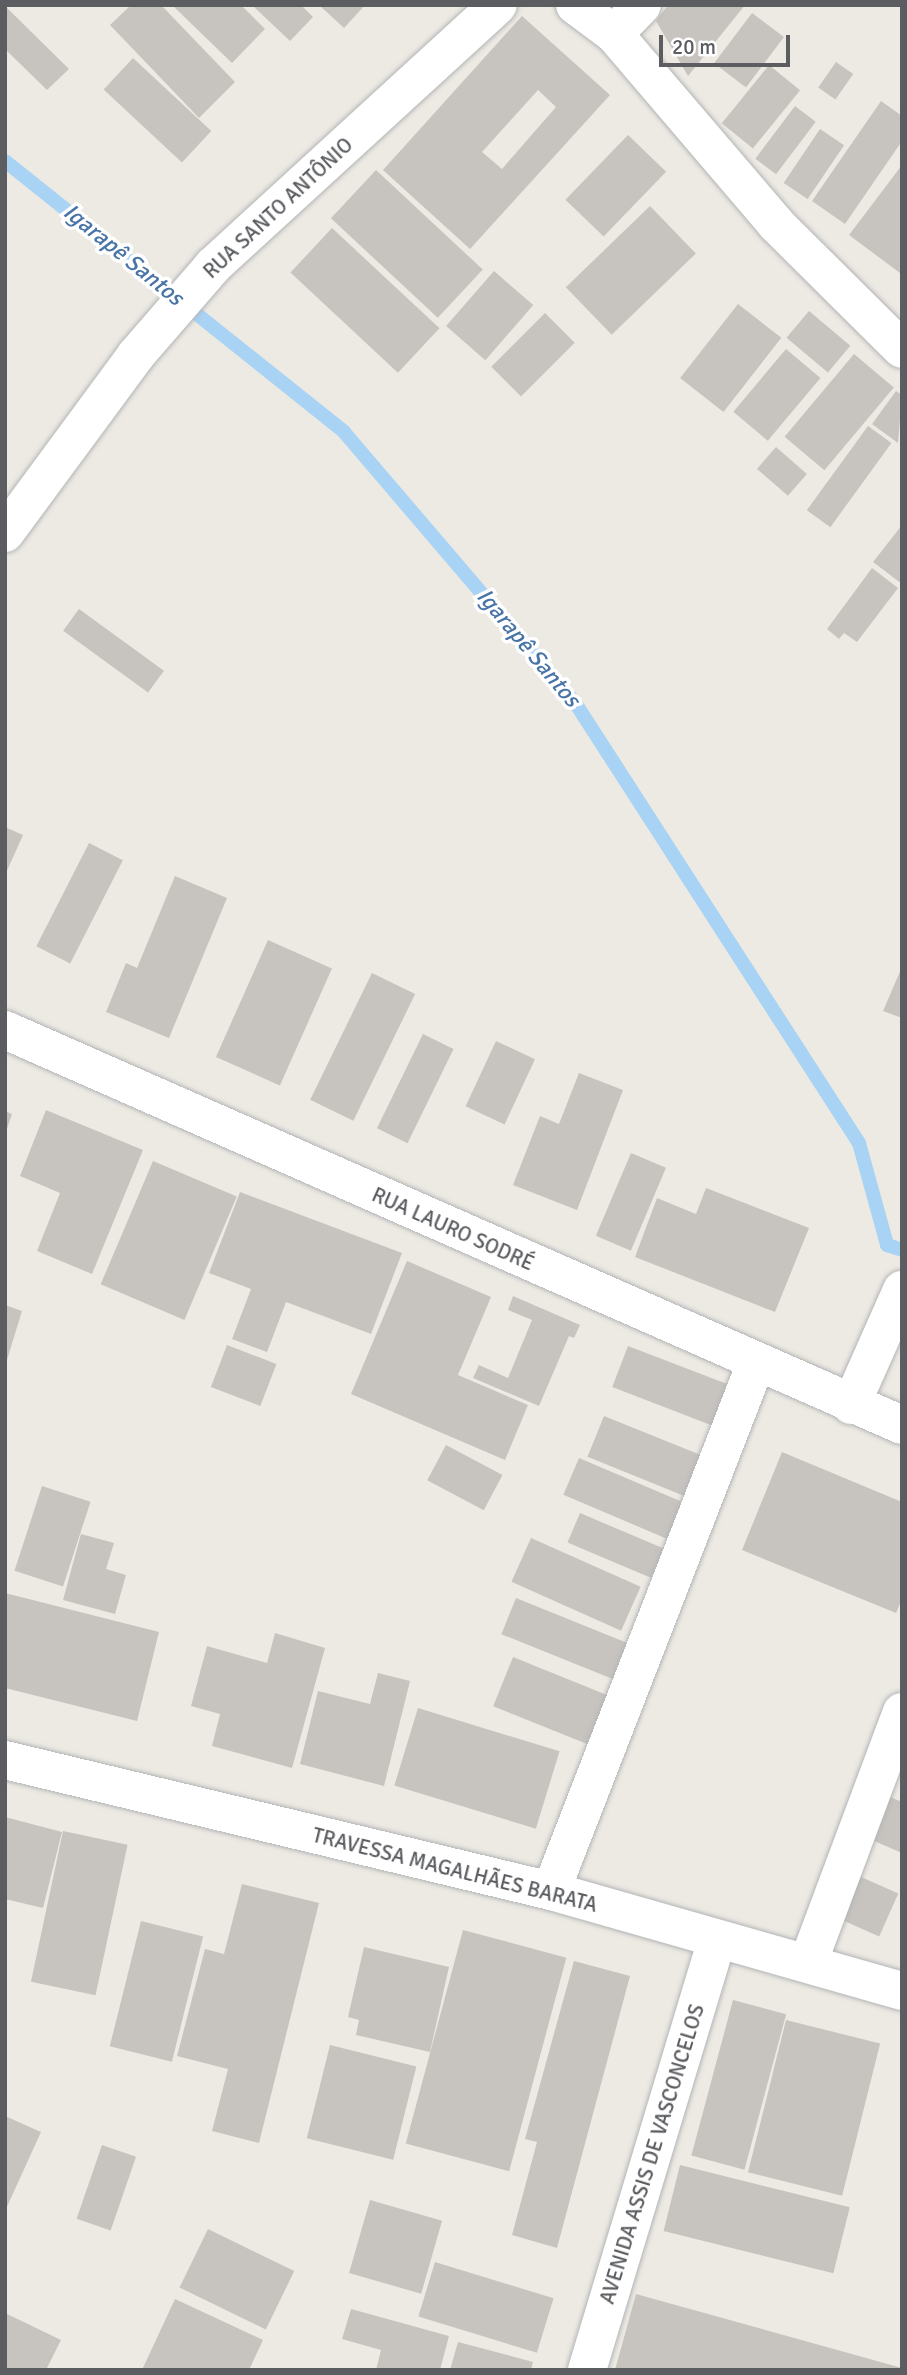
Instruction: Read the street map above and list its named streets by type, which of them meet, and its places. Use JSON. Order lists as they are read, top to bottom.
{
  "streets": {
    "street": [
      "RUA SANTO ANTÔNIO",
      "RUA LAURO SODRÉ",
      "TRAVESSA MAGALHÃES BARATA",
      "AVENIDA ASSIS DE VASCONCELOS"
    ]
  },
  "crossings": [
    ["TRAVESSA MAGALHÃES BARATA", "AVENIDA ASSIS DE VASCONCELOS"]
  ],
  "water": ["Igarapê Santos"],
  "scale_bar": "20 m"
}
